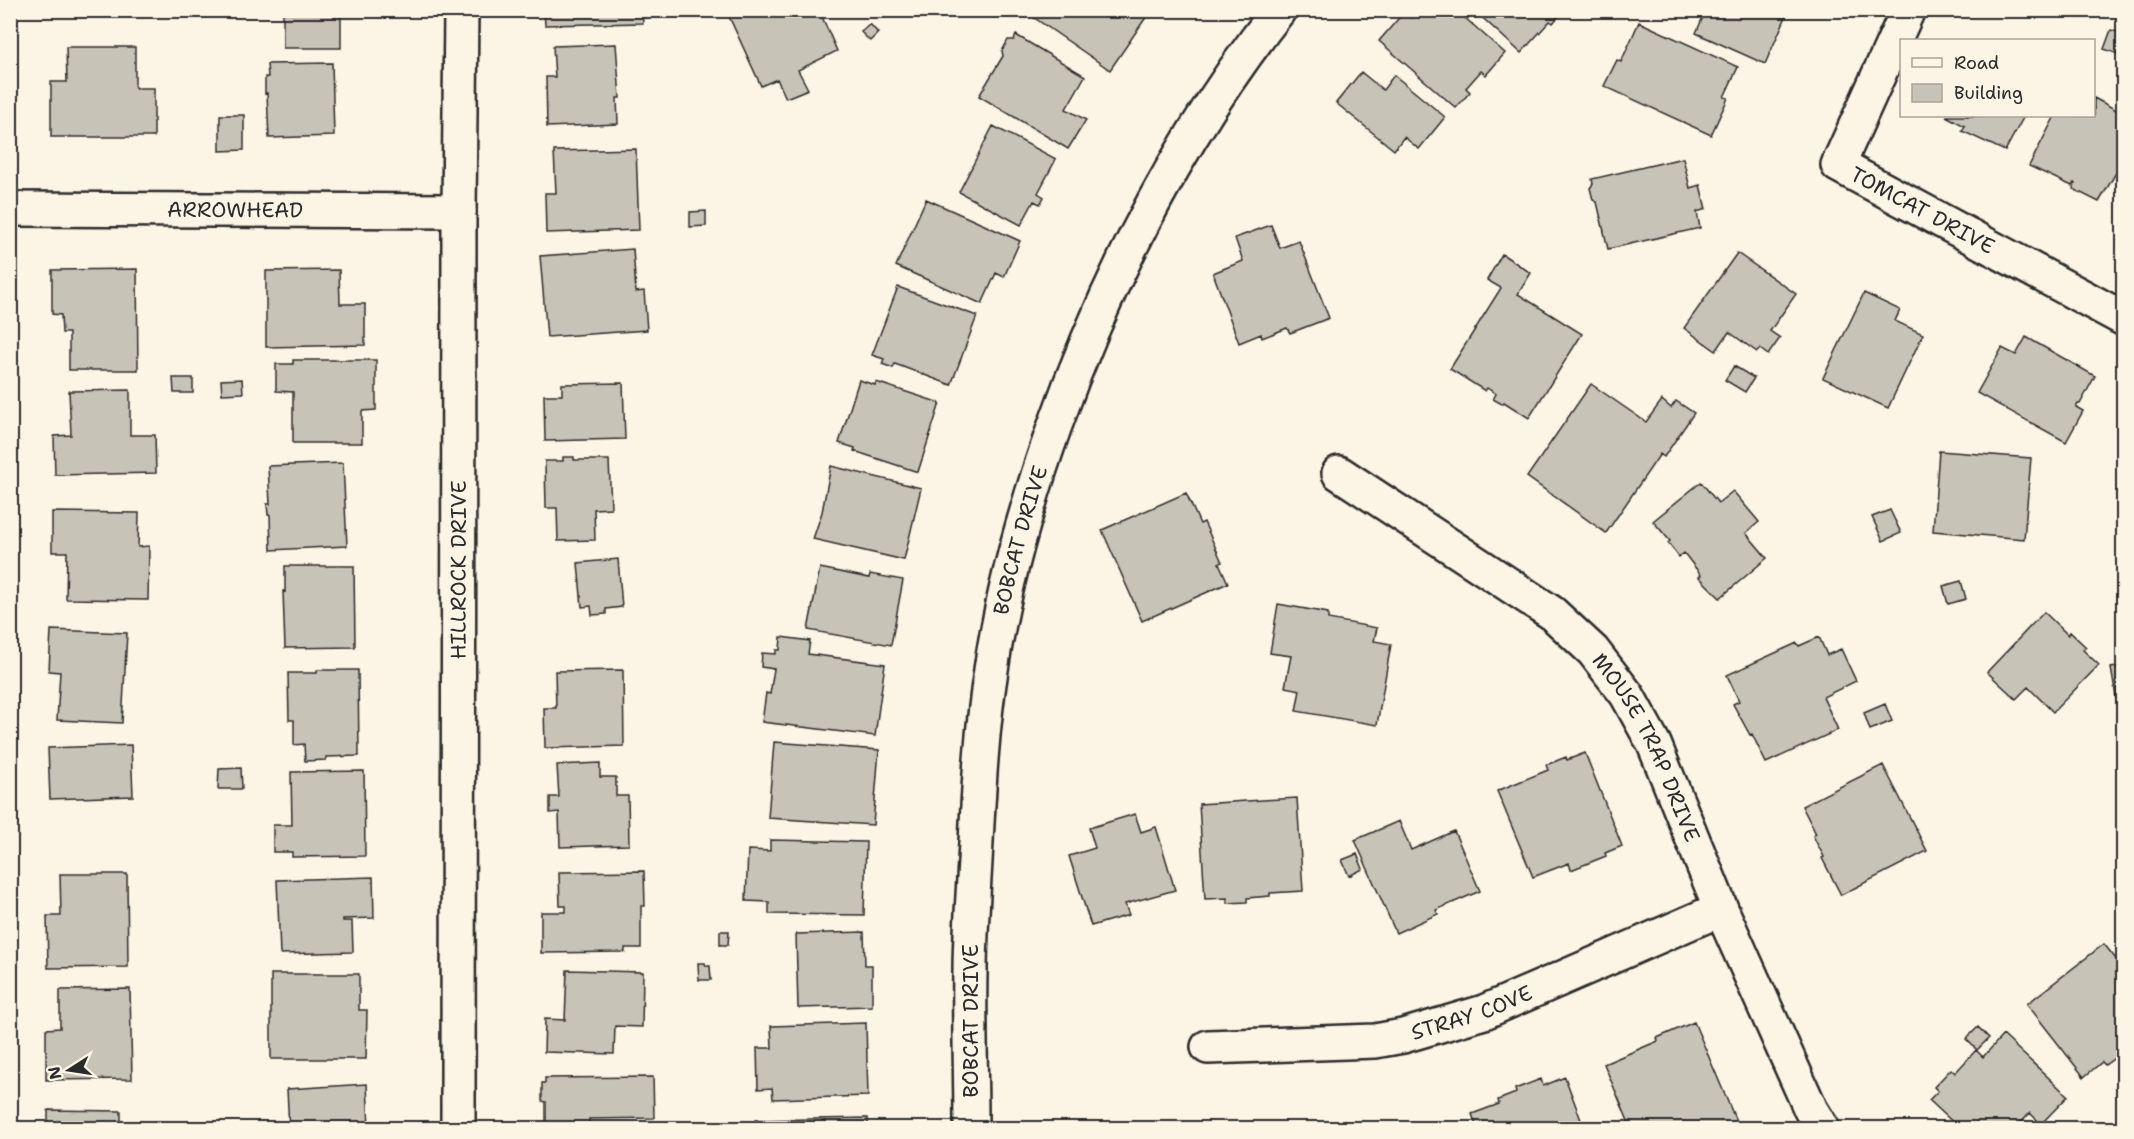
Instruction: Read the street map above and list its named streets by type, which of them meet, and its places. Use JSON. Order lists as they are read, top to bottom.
{
  "streets": {
    "street": [
      "ARROWHEAD",
      "TOMCAT DRIVE",
      "BOBCAT DRIVE",
      "HILLROCK DRIVE",
      "MOUSE TRAP DRIVE",
      "STRAY COVE"
    ]
  },
  "crossings": [
    ["ARROWHEAD", "HILLROCK DRIVE"],
    ["MOUSE TRAP DRIVE", "STRAY COVE"]
  ],
  "legend": ["Road", "Building"],
  "north": "left"
}
